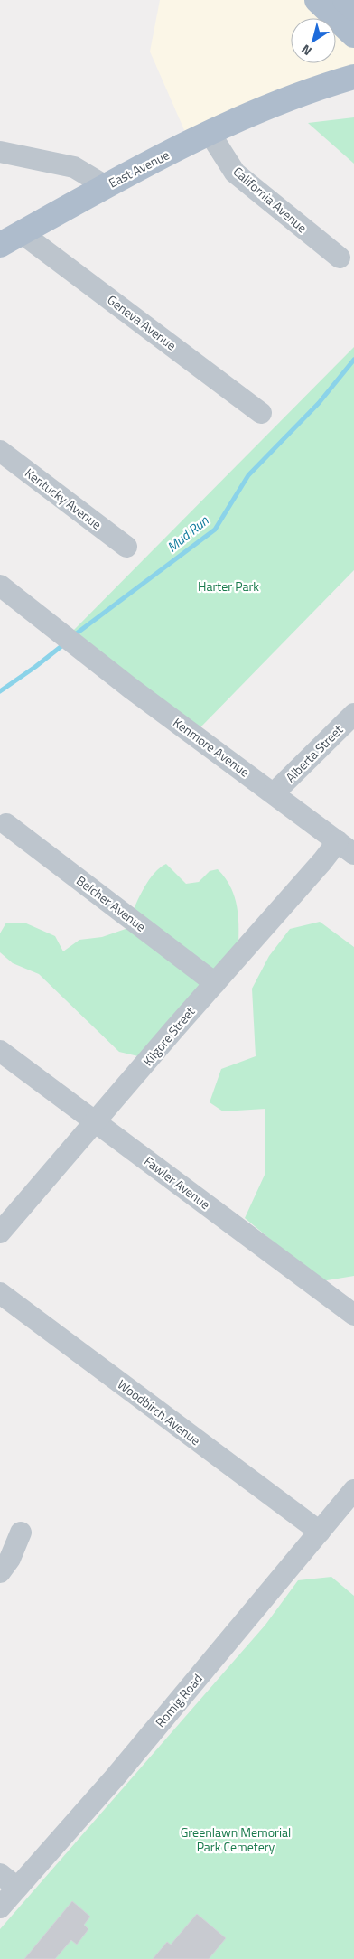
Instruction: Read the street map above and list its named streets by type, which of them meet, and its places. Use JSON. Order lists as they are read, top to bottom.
{
  "streets": {
    "main road": ["East Avenue"],
    "street": [
      "California Avenue",
      "Geneva Avenue",
      "Kentucky Avenue",
      "Kenmore Avenue",
      "Alberta Street",
      "Belcher Avenue",
      "Kilgore Street",
      "Fawler Avenue",
      "Woodbirch Avenue",
      "Romig Road"
    ]
  },
  "crossings": [
    ["East Avenue", "California Avenue"],
    ["East Avenue", "Geneva Avenue"],
    ["Kenmore Avenue", "Alberta Street"],
    ["Kenmore Avenue", "Kilgore Street"],
    ["Belcher Avenue", "Kilgore Street"],
    ["Kilgore Street", "Fawler Avenue"],
    ["Woodbirch Avenue", "Romig Road"]
  ],
  "water": ["Mud Run"],
  "parks": ["Harter Park", "Greenlawn Memorial Park Cemetery"],
  "north": "bottom left"
}
